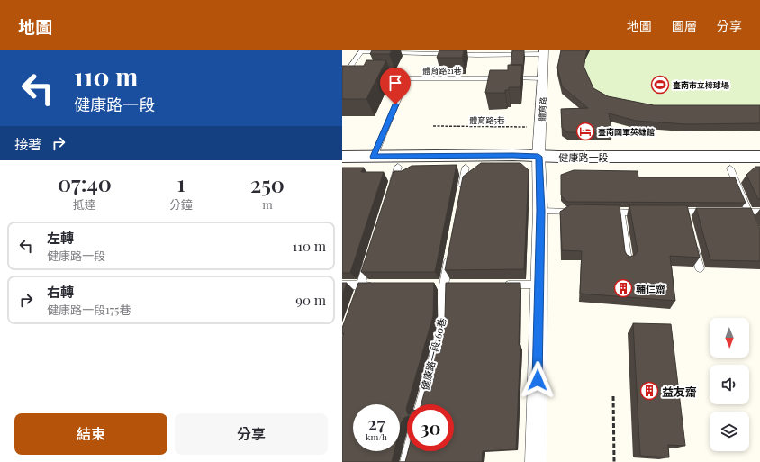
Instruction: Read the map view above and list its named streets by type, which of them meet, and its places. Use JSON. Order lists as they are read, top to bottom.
{
  "streets": {
    "street": ["體育路", "健康路一段"],
    "lane": ["體育路21巷", "健康路一段160巷"],
    "path": ["體育路5巷"]
  },
  "crossings": [
    ["體育路21巷", "體育路"],
    ["體育路", "體育路5巷"],
    ["體育路", "健康路一段"]
  ],
  "places": {
    "sports": ["臺南市立棒球場"],
    "hotel": ["臺南國軍英雄館"],
    "building": ["輔仁齋", "益友齋"]
  },
  "north": "bottom",
  "page": {
    "header": "地圖",
    "nav": ["地圖", "圖層", "分享"],
    "turn": ["110 m", "健康路一段"],
    "then": "接著",
    "eta": [
      "07:40",
      "抵達",
      "1",
      "分鐘",
      "250",
      "m"
    ],
    "list": [
      {
        "name": "左轉",
        "note": "健康路一段",
        "value": "110 m"
      },
      {
        "name": "右轉",
        "note": "健康路一段175巷",
        "value": "90 m"
      }
    ],
    "speed": "27 km/h",
    "limit": "30",
    "buttons": ["結束", "分享"]
  }
}
